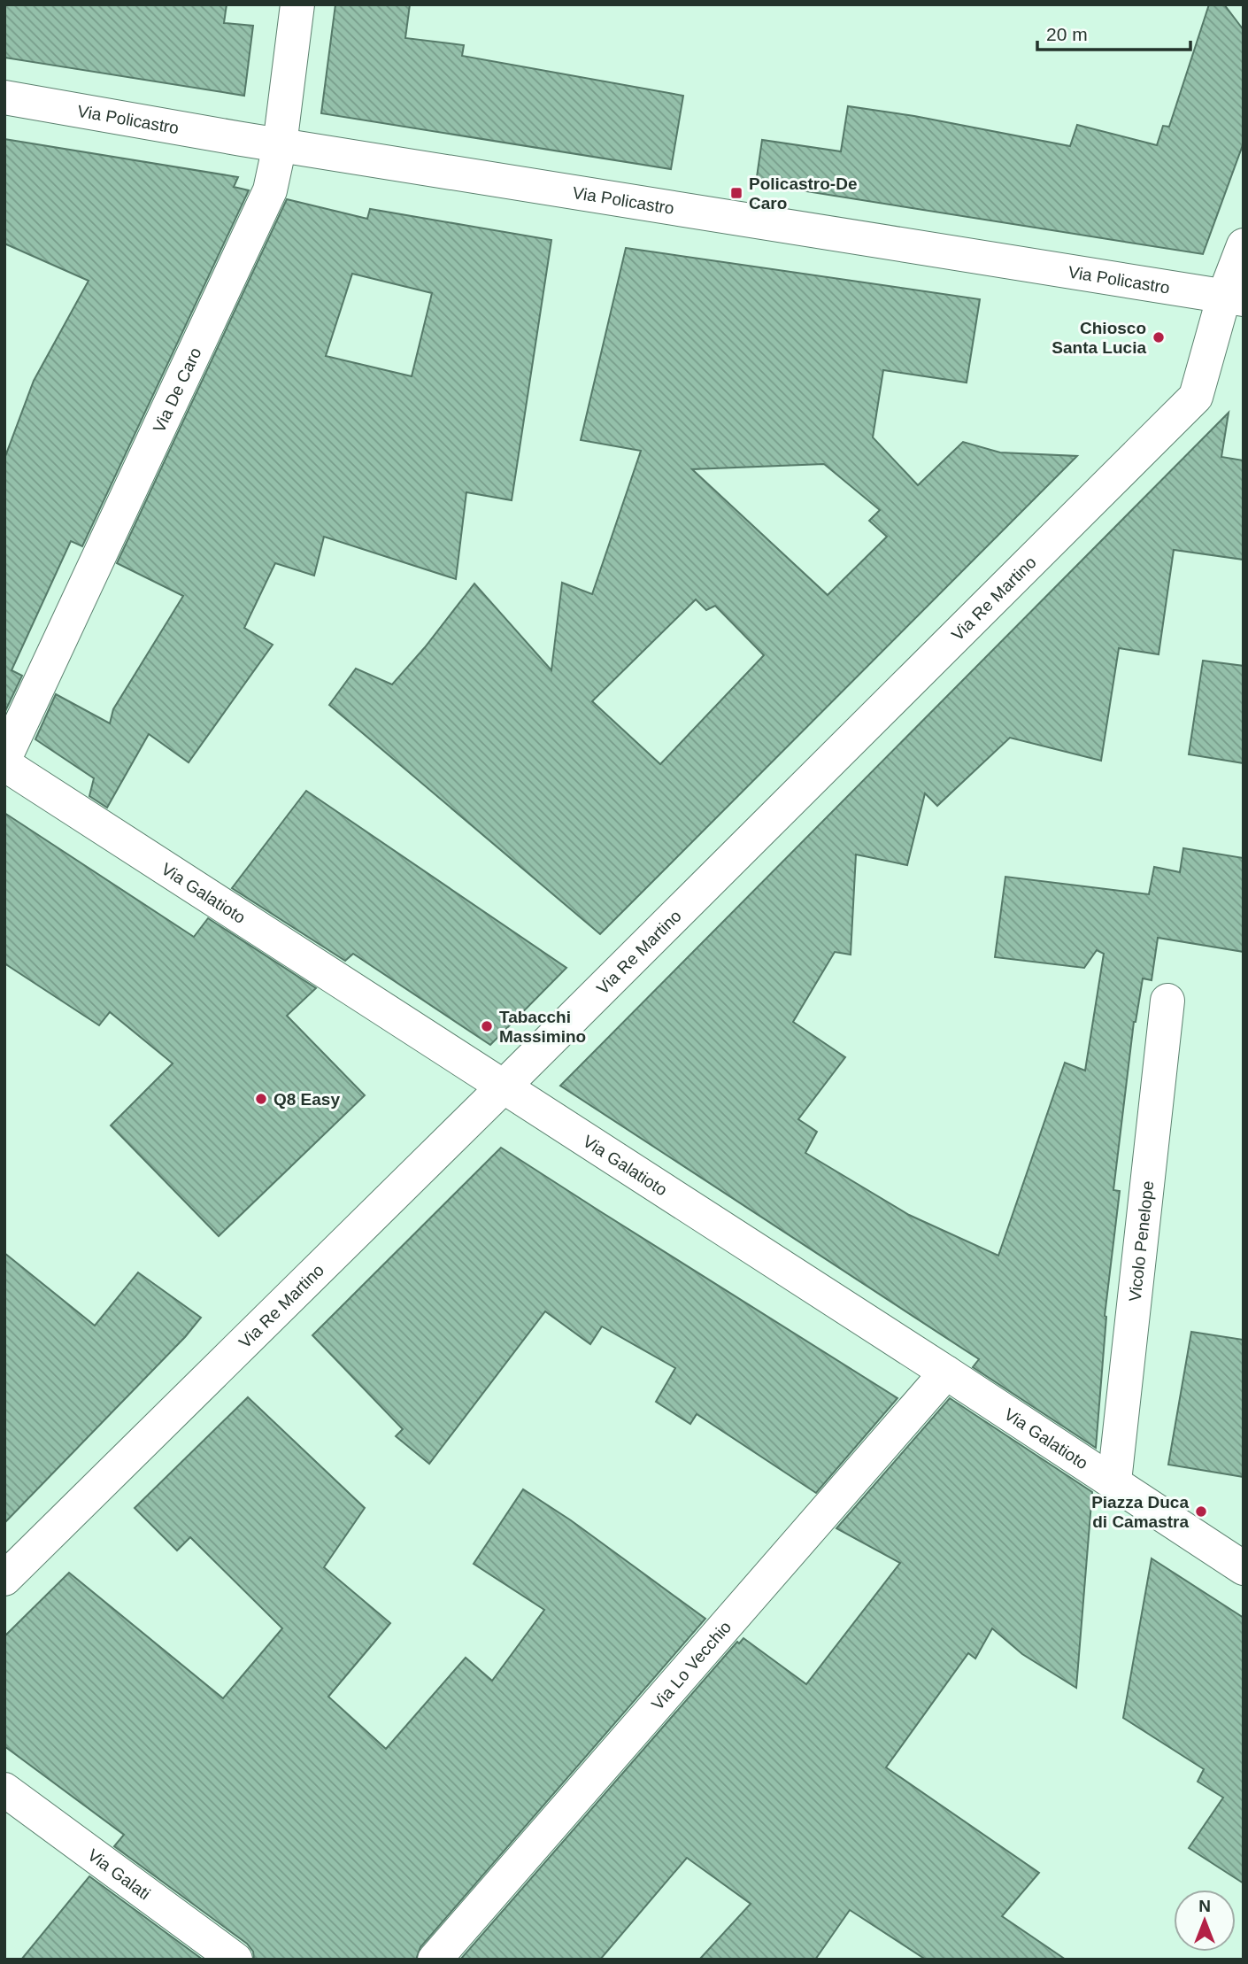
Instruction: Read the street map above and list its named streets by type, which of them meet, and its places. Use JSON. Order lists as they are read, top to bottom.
{
  "streets": {
    "street": [
      "Via Policastro",
      "Via De Caro",
      "Via Re Martino",
      "Via Galatioto",
      "Vicolo Penelope",
      "Via Lo Vecchio",
      "Via Galati"
    ]
  },
  "crossings": [
    ["Via Policastro", "Via De Caro"],
    ["Via Policastro", "Via Re Martino"],
    ["Via Re Martino", "Via Galatioto"],
    ["Via Galatioto", "Vicolo Penelope"],
    ["Via Galatioto", "Via Lo Vecchio"]
  ],
  "places": {
    "transit": ["Policastro-De Caro"],
    "other": [
      "Chiosco Santa Lucia",
      "Tabacchi Massimino",
      "Q8 Easy",
      "Piazza Duca di Camastra"
    ]
  },
  "scale_bar": "20 m",
  "north": "top"
}
